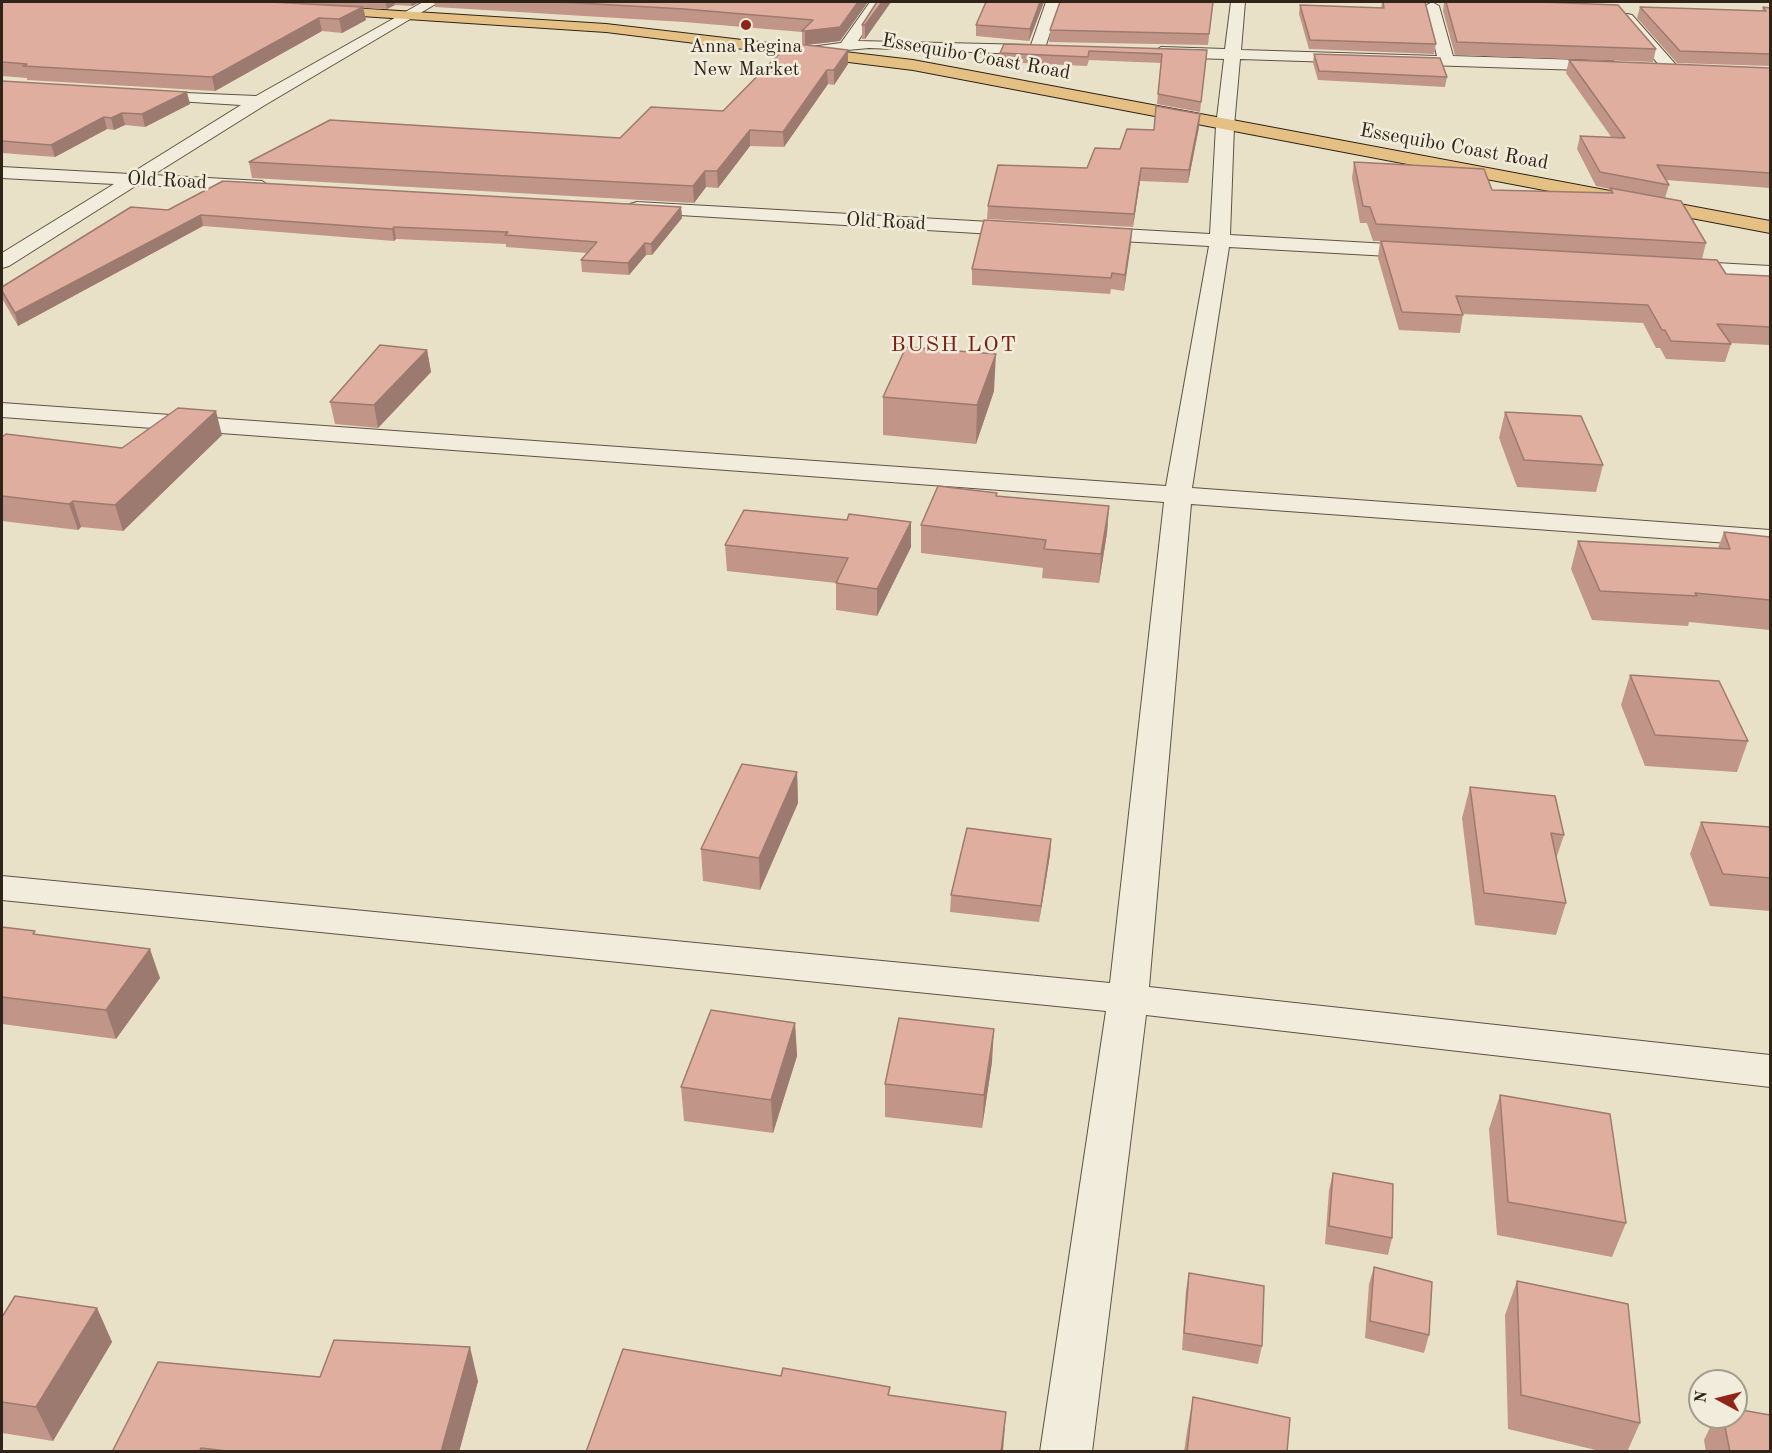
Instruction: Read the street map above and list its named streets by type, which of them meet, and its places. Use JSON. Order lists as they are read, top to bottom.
{
  "streets": {
    "main road": ["Essequibo Coast Road"],
    "street": ["Old Road"]
  },
  "districts": ["BUSH LOT"],
  "places": ["Anna Regina New Market"],
  "north": "left"
}
